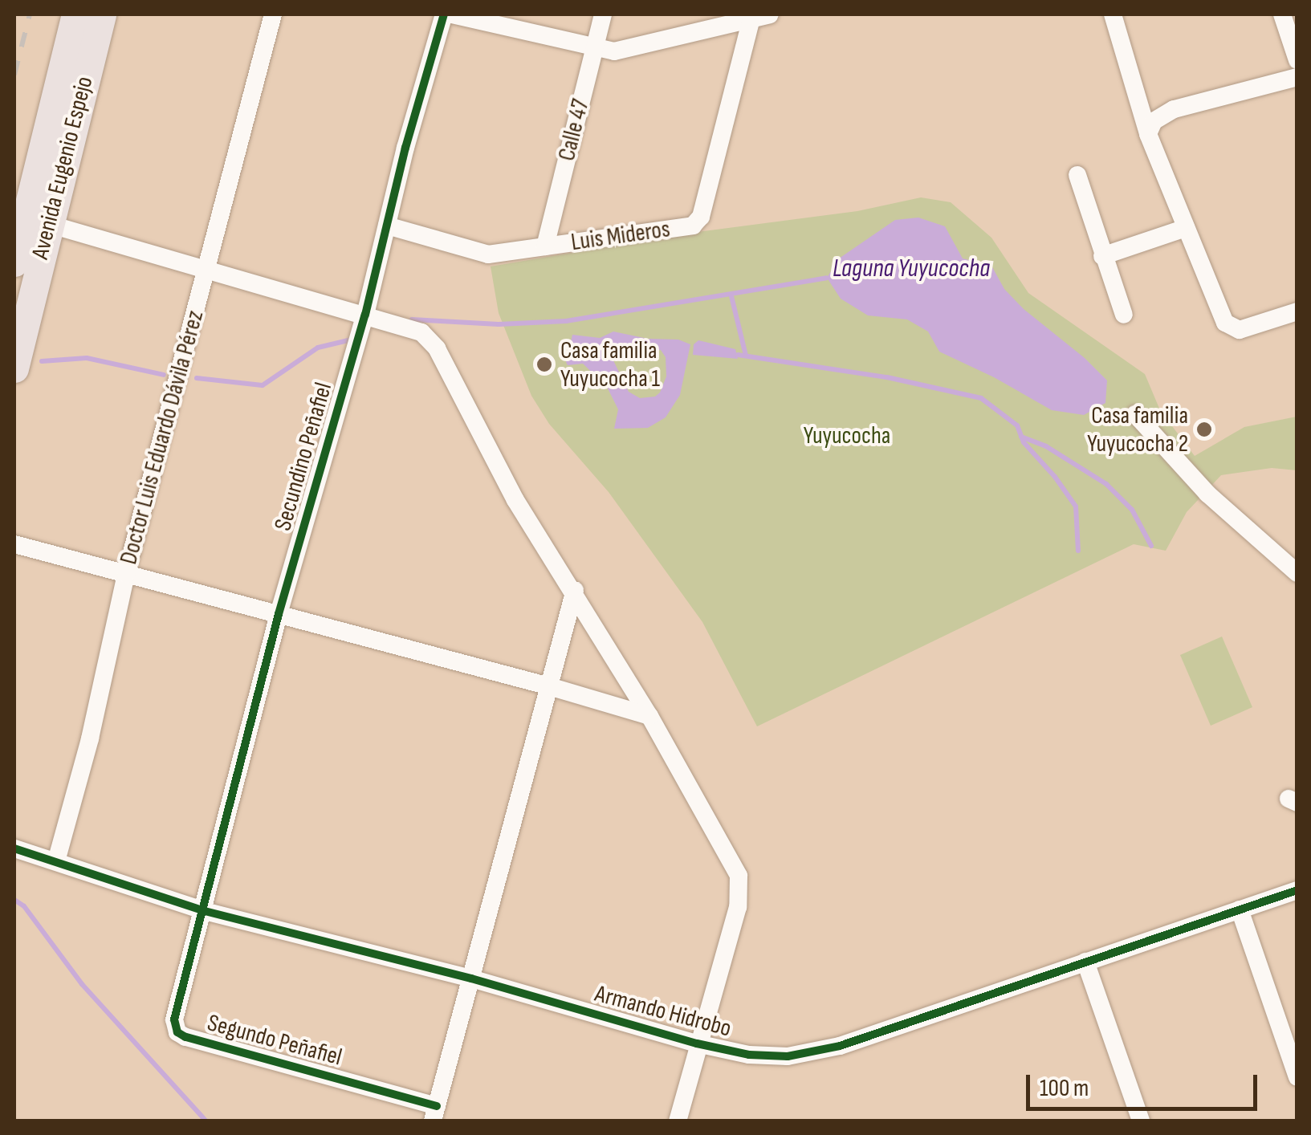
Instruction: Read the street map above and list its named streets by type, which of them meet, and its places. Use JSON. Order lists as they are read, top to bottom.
{
  "streets": {
    "main road": ["Avenida Eugenio Espejo"],
    "street": [
      "Calle 47",
      "Luis Mideros",
      "Doctor Luis Eduardo Dávila Pérez",
      "Secundino Peñafiel",
      "Armando Hidrobo",
      "Segundo Peñafiel"
    ]
  },
  "crossings": [
    ["Calle 47", "Luis Mideros"],
    ["Luis Mideros", "Secundino Peñafiel"],
    ["Doctor Luis Eduardo Dávila Pérez", "Armando Hidrobo"],
    ["Secundino Peñafiel", "Armando Hidrobo"],
    ["Secundino Peñafiel", "Segundo Peñafiel"],
    ["Armando Hidrobo", "Segundo Peñafiel"]
  ],
  "water": ["Laguna Yuyucocha"],
  "parks": ["Yuyucocha"],
  "places": ["Casa familia Yuyucocha 1", "Casa familia Yuyucocha 2"],
  "scale_bar": "100 m"
}
